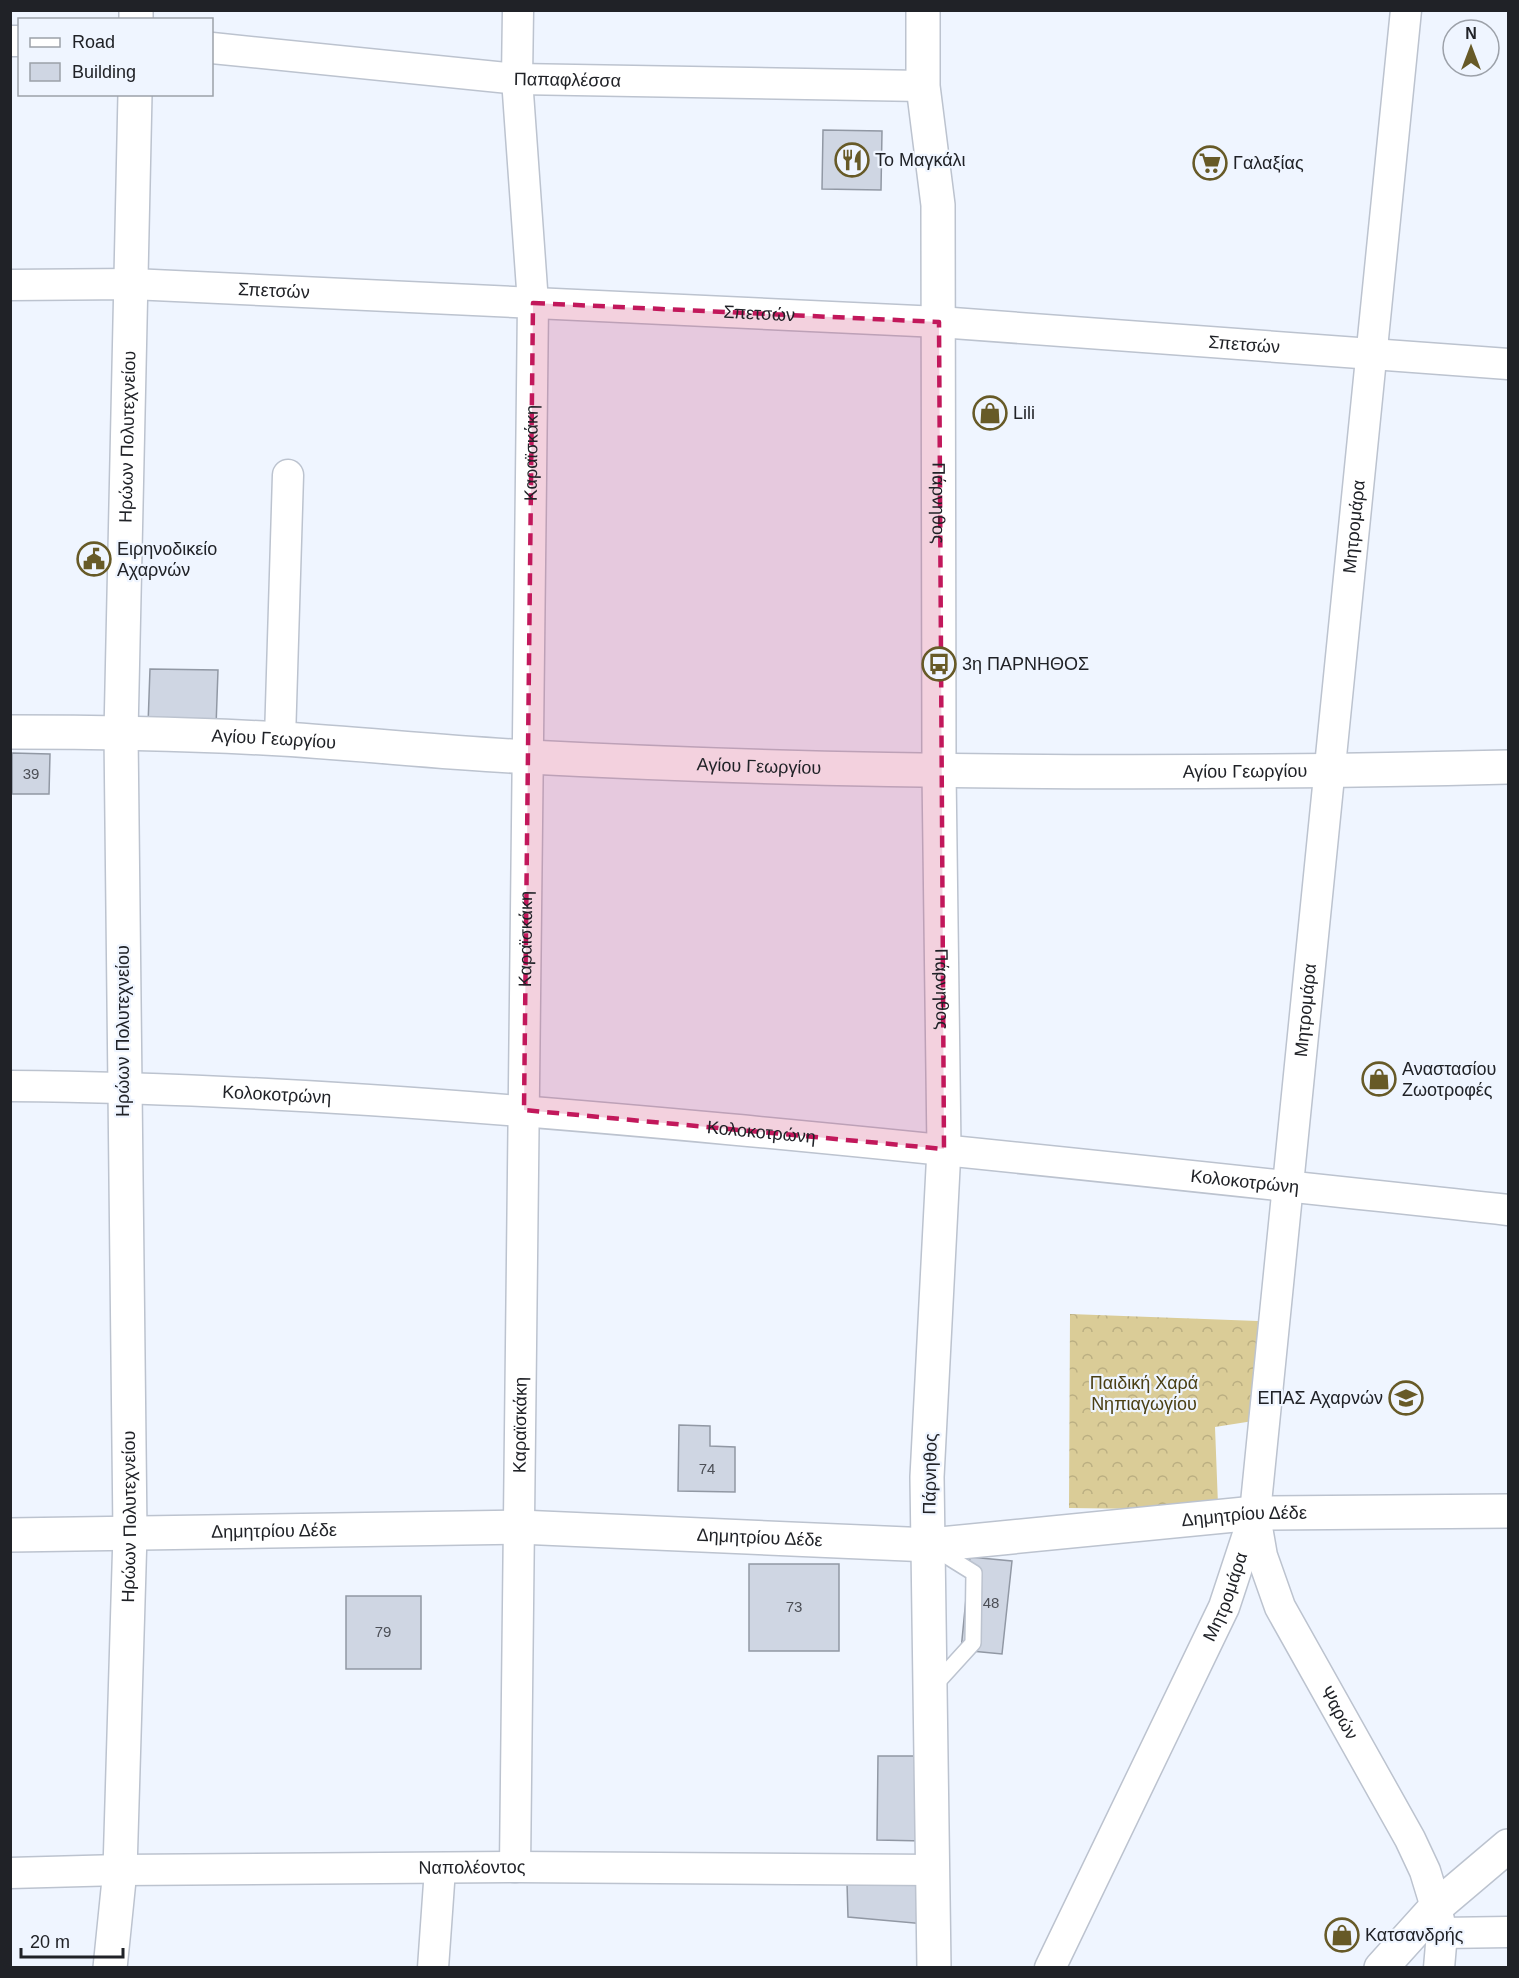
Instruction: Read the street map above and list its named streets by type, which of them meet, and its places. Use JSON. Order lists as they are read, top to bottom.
{
  "streets": {
    "street": [
      "Παπαφλέσσα",
      "Σπετσών",
      "Ηρώων Πολυτεχνείου",
      "Καραϊσκάκη",
      "Πάρνηθος",
      "Μητρομάρα",
      "Αγίου Γεωργίου",
      "Κολοκοτρώνη",
      "Δημητρίου Δέδε",
      "Ψαρών",
      "Ναπολέοντος"
    ]
  },
  "crossings": [
    ["Παπαφλέσσα", "Καραϊσκάκη"],
    ["Παπαφλέσσα", "Πάρνηθος"],
    ["Σπετσών", "Ηρώων Πολυτεχνείου"],
    ["Σπετσών", "Καραϊσκάκη"],
    ["Σπετσών", "Πάρνηθος"],
    ["Σπετσών", "Μητρομάρα"],
    ["Ηρώων Πολυτεχνείου", "Αγίου Γεωργίου"],
    ["Ηρώων Πολυτεχνείου", "Κολοκοτρώνη"],
    ["Ηρώων Πολυτεχνείου", "Δημητρίου Δέδε"],
    ["Ηρώων Πολυτεχνείου", "Ναπολέοντος"],
    ["Καραϊσκάκη", "Αγίου Γεωργίου"],
    ["Καραϊσκάκη", "Κολοκοτρώνη"],
    ["Καραϊσκάκη", "Δημητρίου Δέδε"],
    ["Καραϊσκάκη", "Ναπολέοντος"],
    ["Πάρνηθος", "Αγίου Γεωργίου"],
    ["Πάρνηθος", "Κολοκοτρώνη"],
    ["Πάρνηθος", "Δημητρίου Δέδε"],
    ["Πάρνηθος", "Ναπολέοντος"],
    ["Μητρομάρα", "Αγίου Γεωργίου"],
    ["Μητρομάρα", "Κολοκοτρώνη"],
    ["Μητρομάρα", "Δημητρίου Δέδε"],
    ["Μητρομάρα", "Ψαρών"],
    ["Δημητρίου Δέδε", "Ψαρών"]
  ],
  "parks": ["Παιδική Χαρά Νηπιαγωγίου"],
  "places": {
    "restaurant": ["Το Μαγκάλι"],
    "supermarket": ["Γαλαξίας"],
    "shop": ["Lili", "Αναστασίου Ζωοτροφές", "Κατσανδρής"],
    "public building": ["Ειρηνοδικείο Αχαρνών"],
    "bus stop": ["3η ΠΑΡΝΗΘΟΣ"],
    "school or university": ["ΕΠΑΣ Αχαρνών"]
  },
  "house_numbers": [
    "39",
    "74",
    "48",
    "73",
    "79"
  ],
  "legend": ["Road", "Building"],
  "scale_bar": "20 m",
  "north": "top"
}
